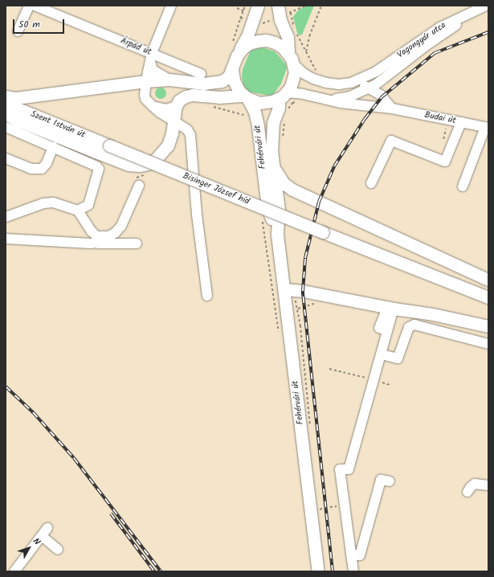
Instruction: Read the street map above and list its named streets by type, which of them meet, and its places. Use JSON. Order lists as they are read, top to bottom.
{
  "streets": {
    "main road": ["Szent István út", "Fehérvári út", "Bisinger József híd"],
    "street": ["Vagongyár utca", "Árpád út", "Budai út"]
  },
  "crossings": [
    ["Vagongyár utca", "Budai út"],
    ["Budai út", "Fehérvári út"],
    ["Szent István út", "Bisinger József híd"]
  ],
  "scale_bar": "50 m",
  "north": "top right"
}
